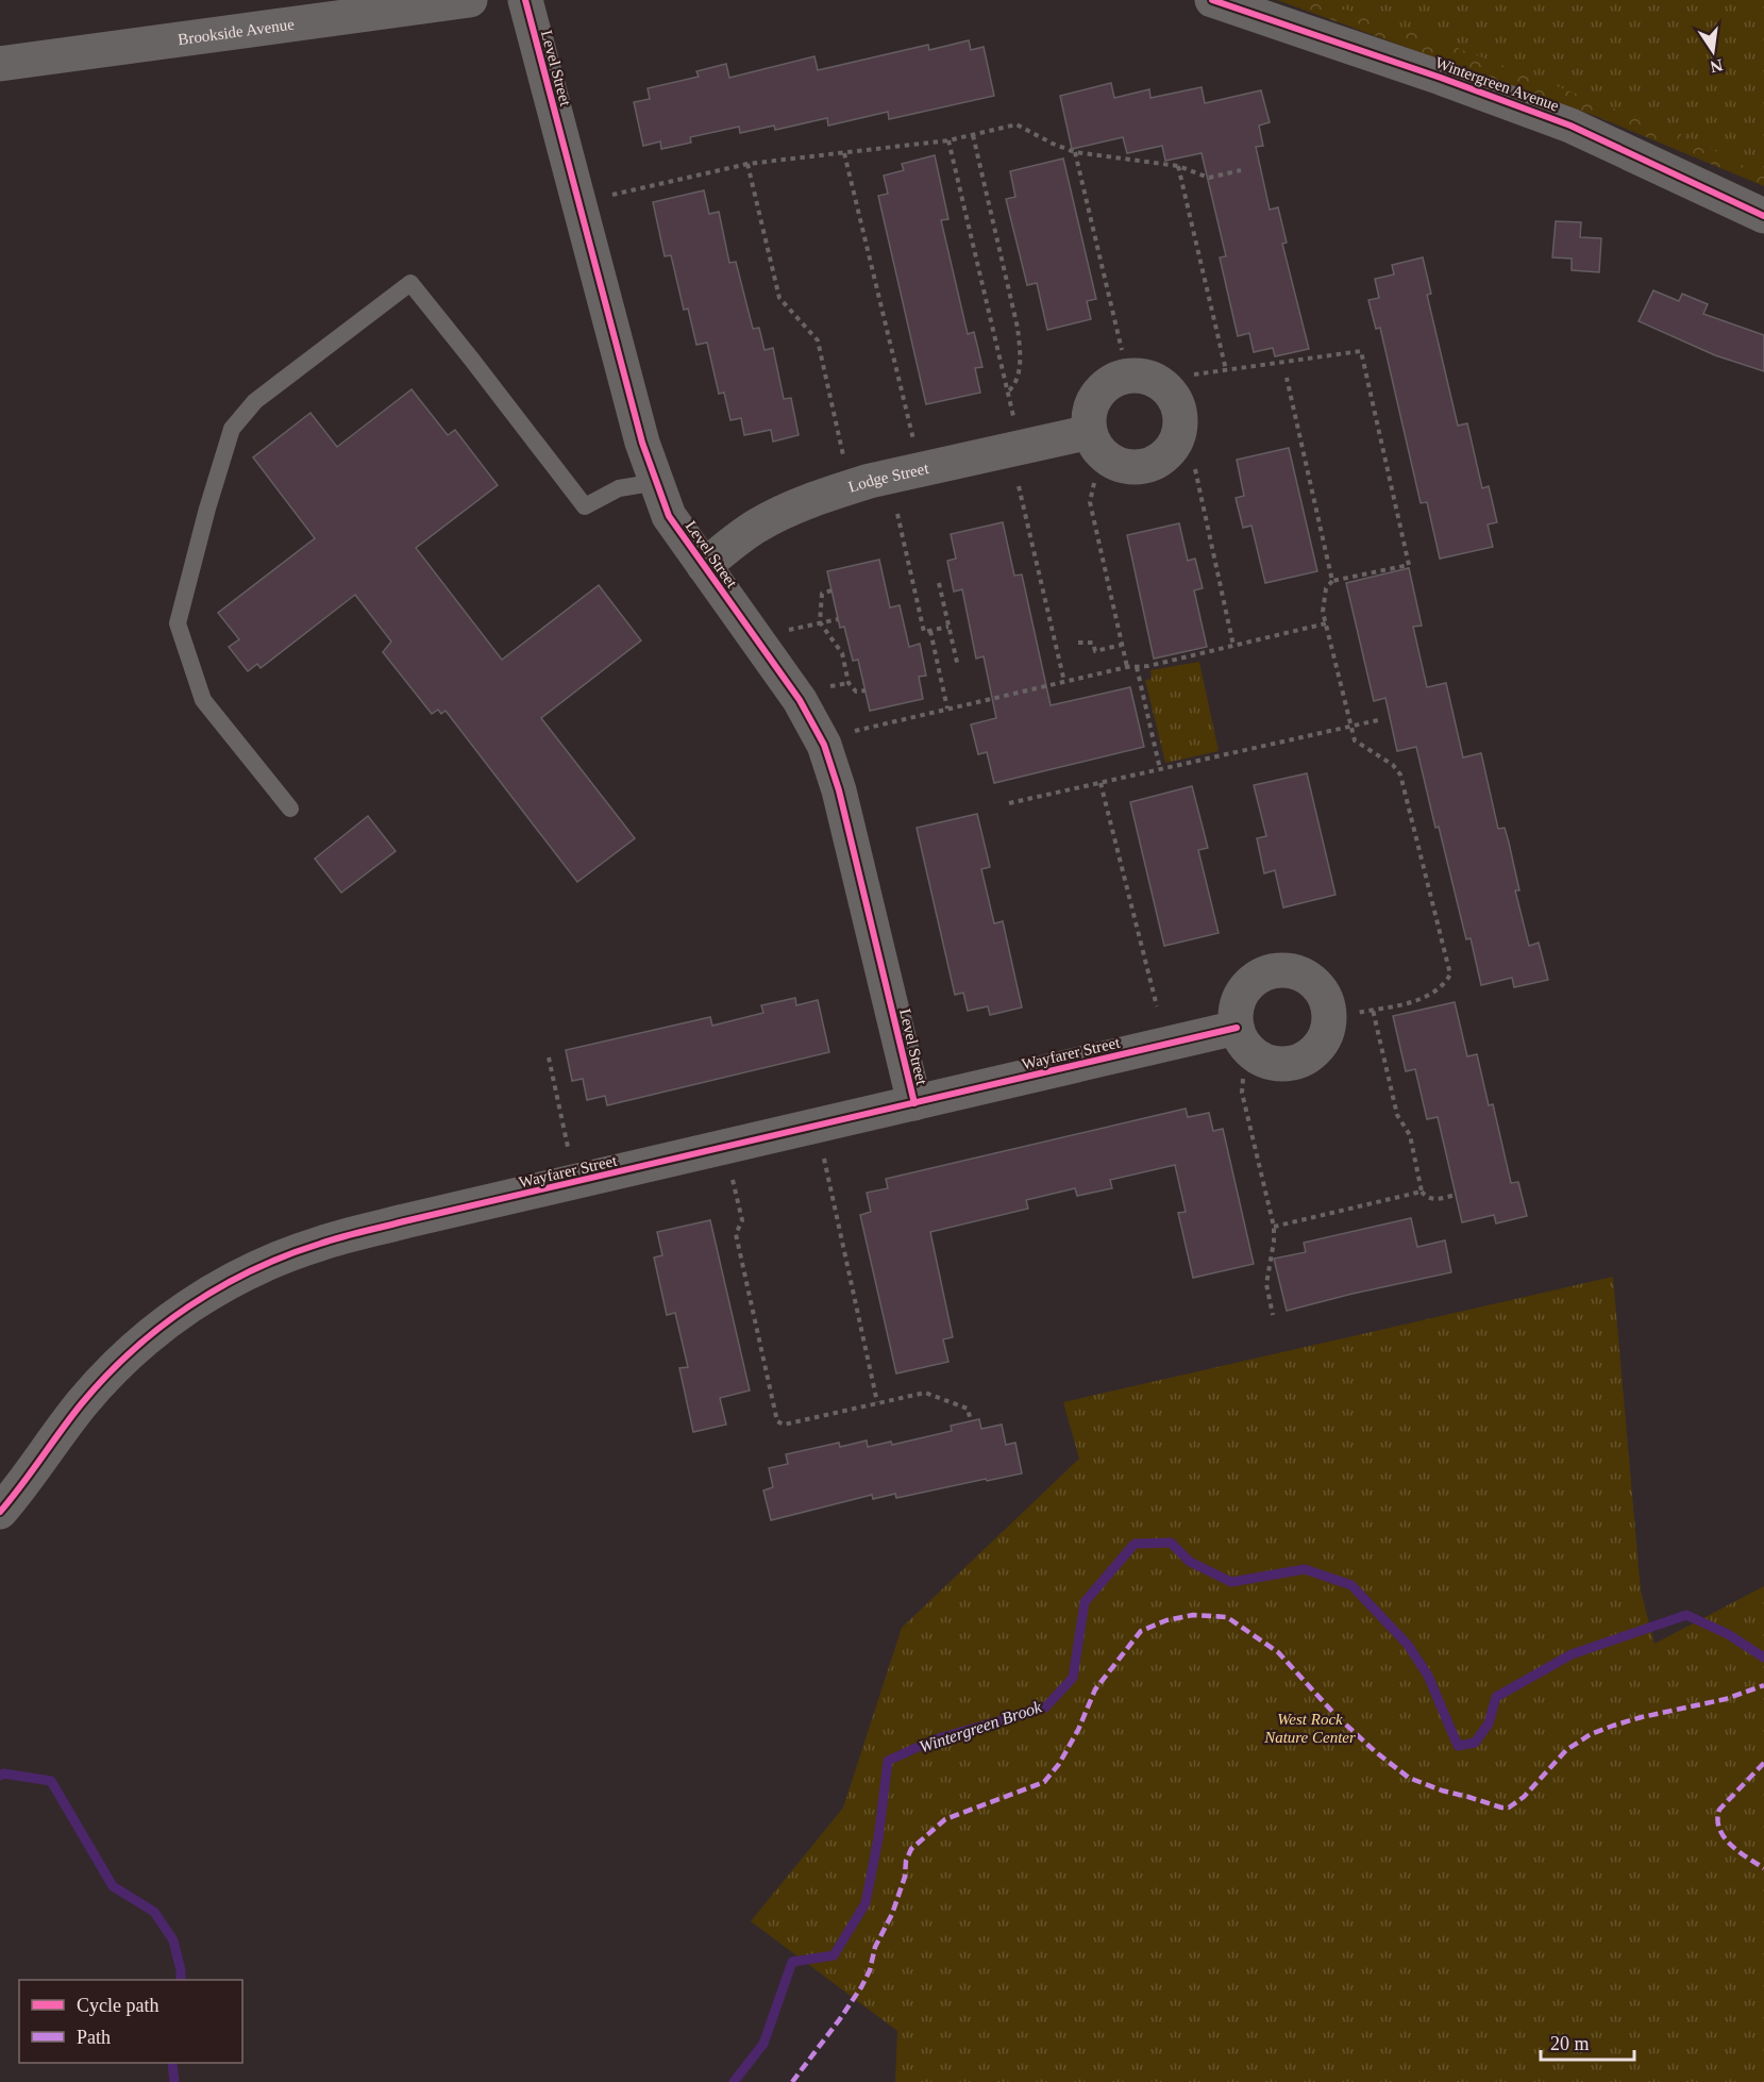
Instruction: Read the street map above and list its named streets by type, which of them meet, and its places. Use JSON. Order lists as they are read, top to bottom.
{
  "streets": {
    "street": [
      "Brookside Avenue",
      "Level Street",
      "Wintergreen Avenue",
      "Lodge Street",
      "Wayfarer Street"
    ]
  },
  "crossings": [
    ["Level Street", "Lodge Street"],
    ["Level Street", "Wayfarer Street"]
  ],
  "water": ["Wintergreen Brook"],
  "parks": ["West Rock Nature Center"],
  "legend": ["Cycle path", "Path"],
  "scale_bar": "20 m",
  "north": "bottom"
}
